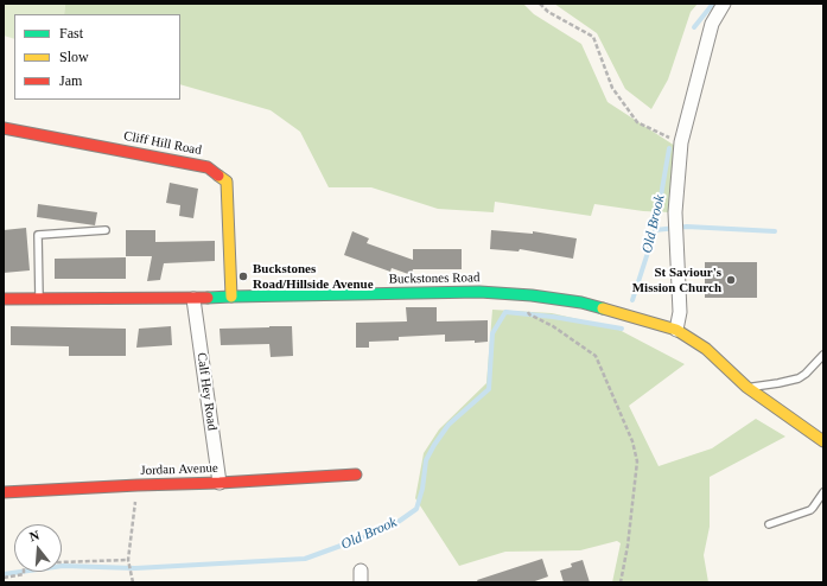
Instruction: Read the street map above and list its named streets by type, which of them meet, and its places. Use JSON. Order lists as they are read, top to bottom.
{
  "streets": {
    "main road": ["Cliff Hill Road", "Buckstones Road", "Jordan Avenue"],
    "street": ["Calf Hey Road"]
  },
  "crossings": [
    ["Cliff Hill Road", "Buckstones Road"],
    ["Buckstones Road", "Calf Hey Road"],
    ["Calf Hey Road", "Jordan Avenue"]
  ],
  "water": ["Old Brook"],
  "places": ["Buckstones Road/Hillside Avenue", "St Saviour's Mission Church"],
  "legend": ["Fast", "Slow", "Jam"],
  "north": "top"
}
